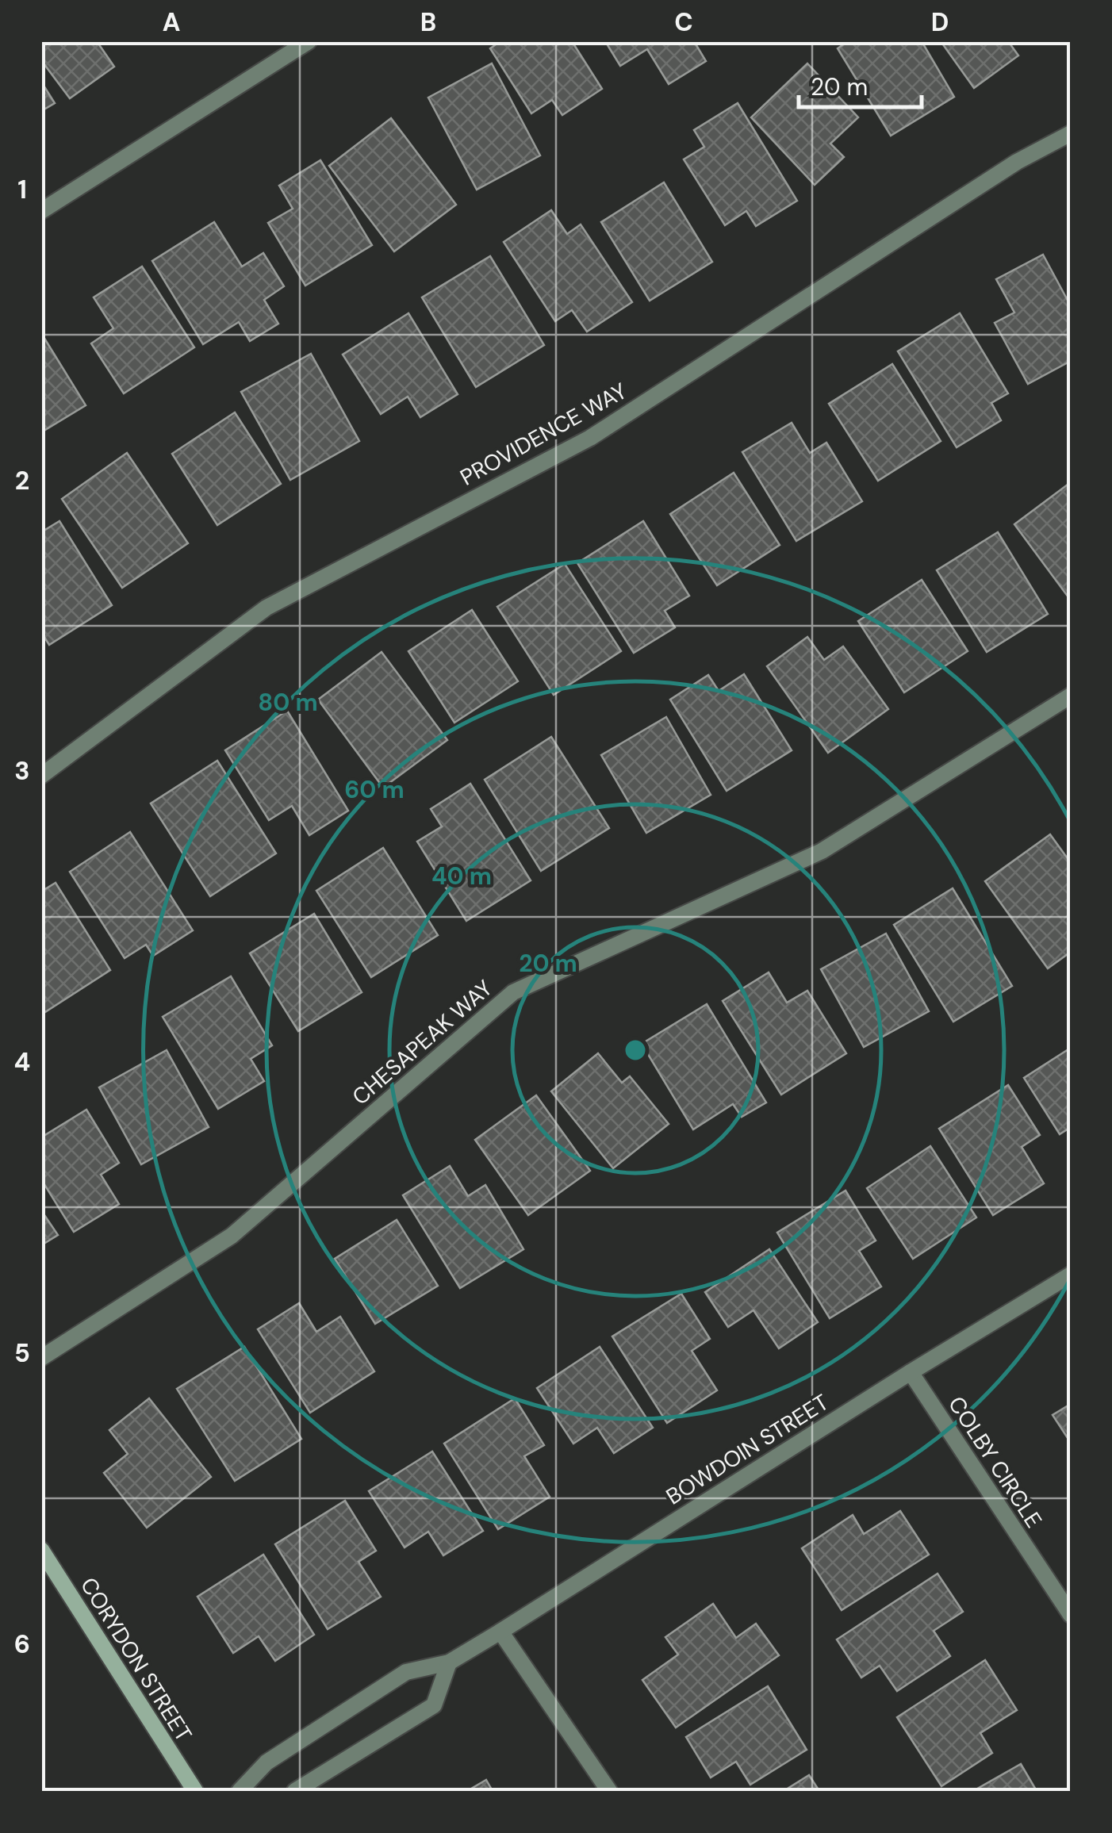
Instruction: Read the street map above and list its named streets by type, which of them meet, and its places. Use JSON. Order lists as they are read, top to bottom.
{
  "streets": {
    "main road": ["CORYDON STREET"],
    "street": [
      "PROVIDENCE WAY",
      "CHESAPEAK WAY",
      "BOWDOIN STREET",
      "COLBY CIRCLE"
    ]
  },
  "crossings": [
    ["BOWDOIN STREET", "COLBY CIRCLE"]
  ],
  "scale_bar": "20 m",
  "grid": {
    "columns": [
      "A",
      "B",
      "C",
      "D"
    ],
    "rows": [
      "1",
      "2",
      "3",
      "4",
      "5",
      "6"
    ]
  },
  "rings": [
    "80 m",
    "60 m",
    "40 m",
    "20 m"
  ]
}
